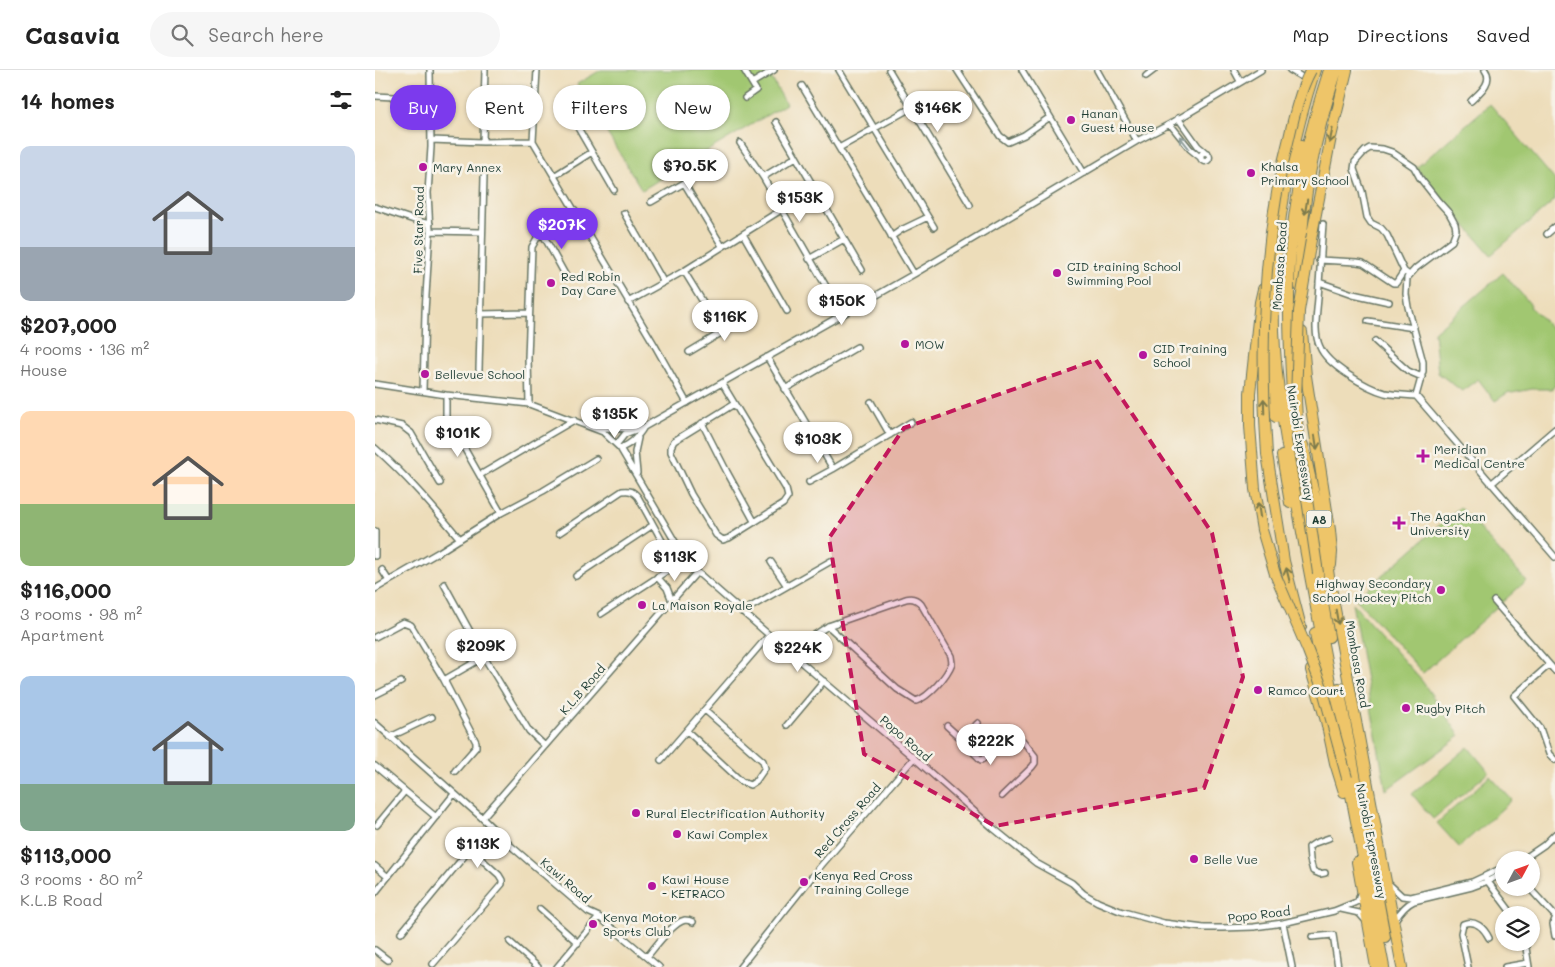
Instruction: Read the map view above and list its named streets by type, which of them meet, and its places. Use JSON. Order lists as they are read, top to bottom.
{
  "streets": {
    "highway": ["Mombasa Road", "Nairobi Expressway", "A8"],
    "street": [
      "Five Star Road",
      "K.L.B Road",
      "Popo Road",
      "Red Cross Road",
      "Kawi Road"
    ]
  },
  "crossings": [
    ["Mombasa Road", "Popo Road"],
    ["K.L.B Road", "Popo Road"],
    ["K.L.B Road", "Kawi Road"],
    ["Popo Road", "Red Cross Road"]
  ],
  "places": {
    "other": [
      "Hanan Guest House",
      "Mary Annex",
      "Khalsa Primary School",
      "CID training School Swimming Pool",
      "Red Robin Day Care",
      "MOW",
      "CID Training School",
      "Bellevue School",
      "Highway Secondary School Hockey Pitch",
      "La Maison Royale",
      "Ramco Court",
      "Rugby Pitch",
      "Rural Electrification Authority",
      "Kawi Complex",
      "Belle Vue",
      "Kenya Red Cross Training College",
      "Kawi House - KETRACO",
      "Kenya Motor Sports Club"
    ],
    "health": ["Meridian Medical Centre", "The AgaKhan University"]
  },
  "north": "top right",
  "page": {
    "header": "Casavia",
    "search": "Search here",
    "nav": ["Map", "Directions", "Saved"],
    "heading": "14 homes",
    "chip": [
      "Buy",
      "Rent",
      "Filters",
      "New"
    ],
    "price": [
      "$146K",
      "$70.5K",
      "$153K",
      "$207K",
      "$150K",
      "$116K",
      "$135K",
      "$101K",
      "$103K",
      "$113K",
      "$209K",
      "$224K",
      "$222K",
      "$113K"
    ],
    "list": [
      {
        "name": "$207,000",
        "note": "4 rooms · 136 m² · House"
      },
      {
        "name": "$116,000",
        "note": "3 rooms · 98 m² · Apartment"
      },
      {
        "name": "$113,000",
        "note": "3 rooms · 80 m² · K.L.B Road"
      }
    ]
  }
}
